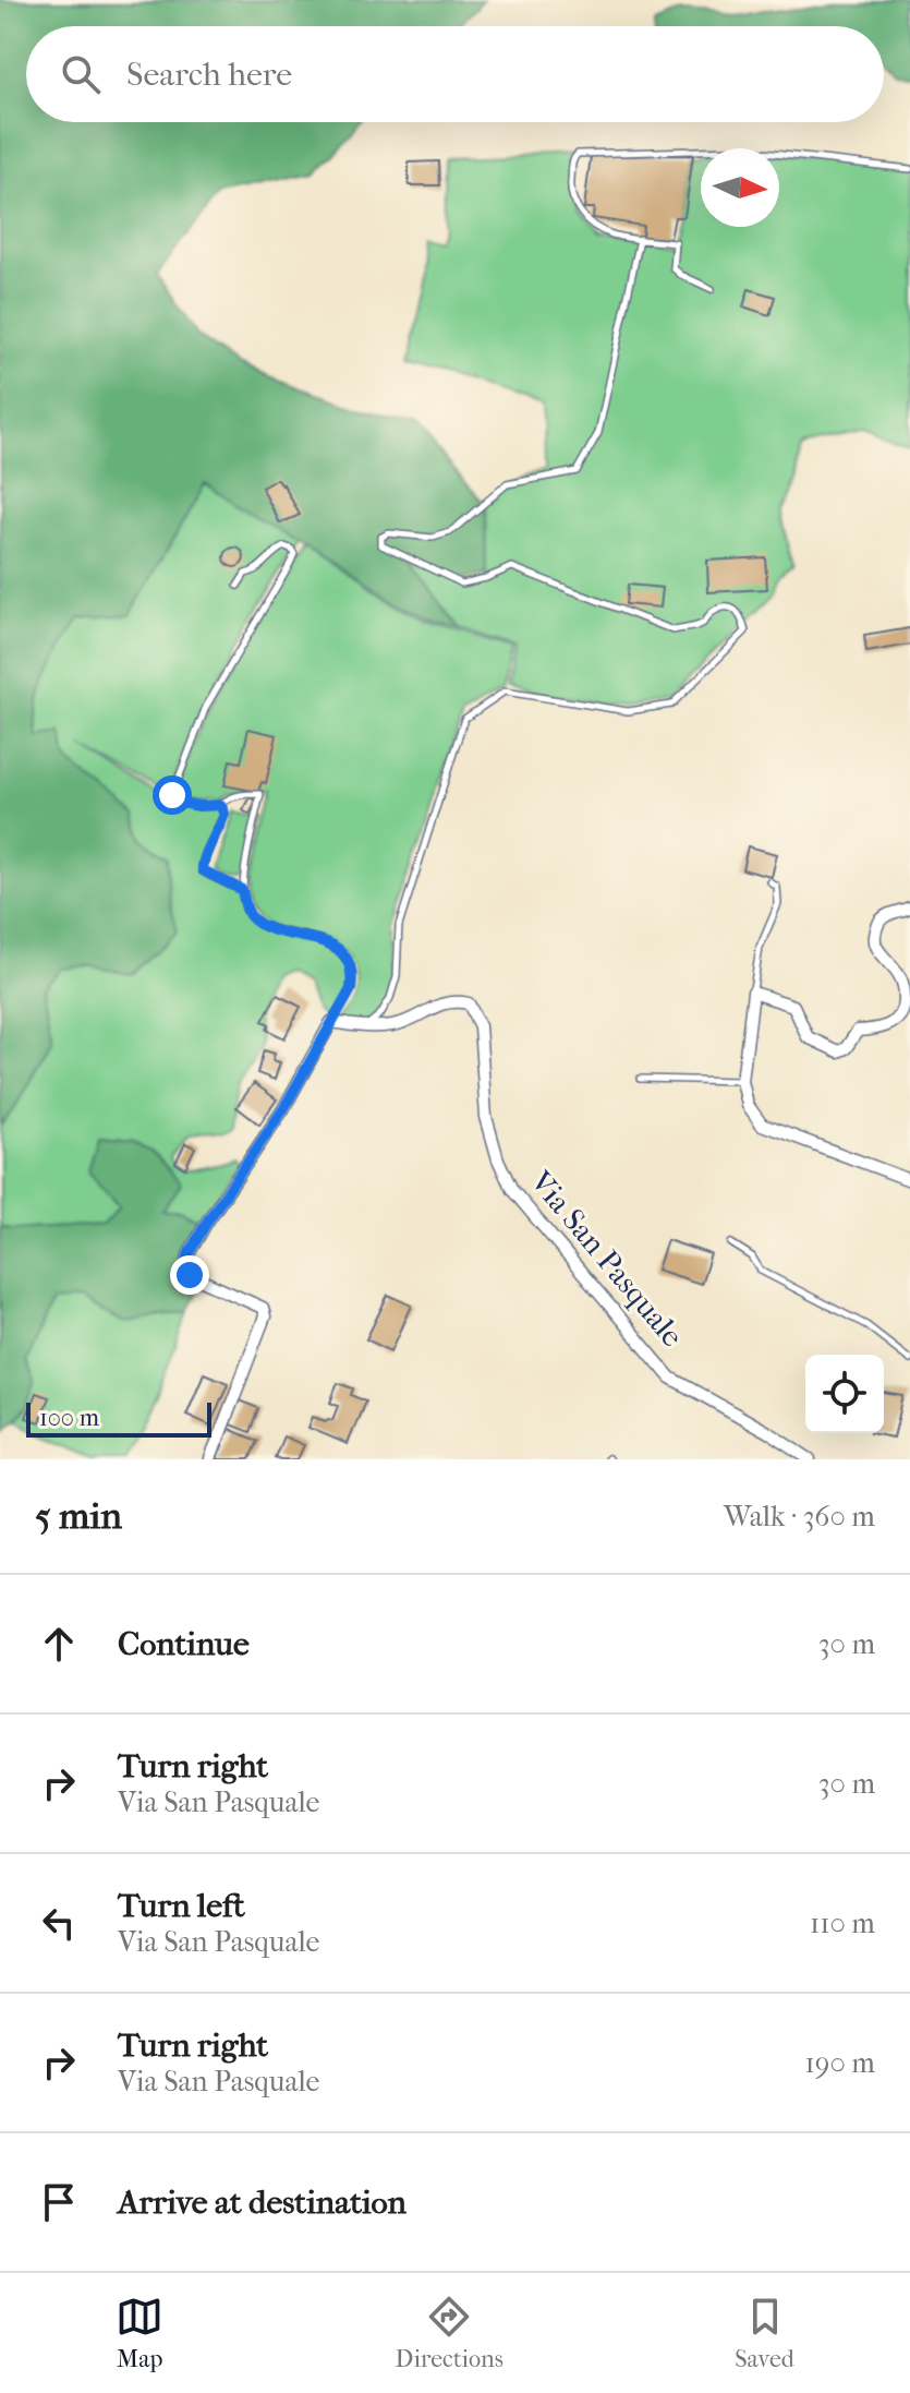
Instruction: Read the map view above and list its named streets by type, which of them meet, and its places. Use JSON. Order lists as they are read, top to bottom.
{
  "streets": {
    "street": ["Via San Pasquale"]
  },
  "scale_bar": "100 m",
  "north": "right",
  "page": {
    "search": "Search here",
    "scale": "100 m",
    "heading": ["5 min", "Walk · 360 m"],
    "list": [
      ["Continue", "30 m"],
      ["Turn right", "Via San Pasquale", "30 m"],
      ["Turn left", "Via San Pasquale", "110 m"],
      ["Turn right", "Via San Pasquale", "190 m"],
      "Arrive at destination"
    ],
    "nav": ["Map", "Directions", "Saved"]
  }
}
